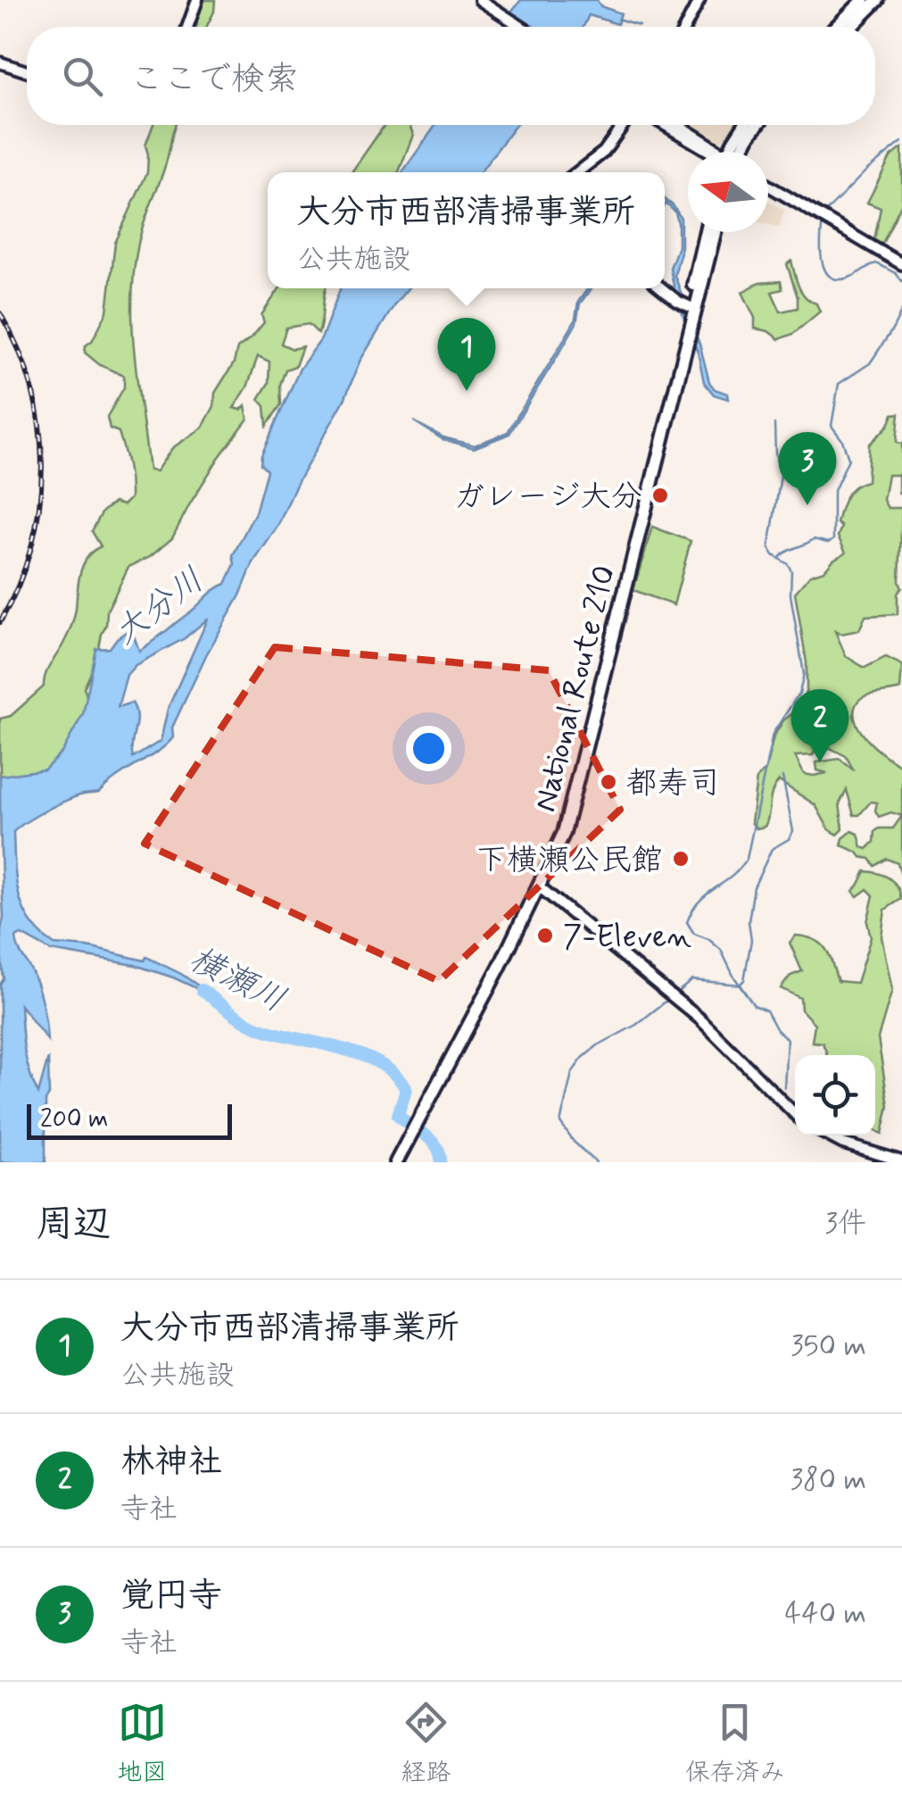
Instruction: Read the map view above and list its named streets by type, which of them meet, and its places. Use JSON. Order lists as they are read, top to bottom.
{
  "streets": {
    "highway": ["National Route 210"]
  },
  "water": ["大分川", "横瀬川"],
  "places": [
    "ガレージ大分",
    "都寿司",
    "下横瀬公民館",
    "7-Eleven"
  ],
  "scale_bar": "200 m",
  "north": "left",
  "page": {
    "search": "ここで検索",
    "popup": ["大分市西部清掃事業所", "公共施設"],
    "pins": ["1", "3", "2"],
    "scale": "200 m",
    "heading": ["周辺", "3件"],
    "list": [
      {
        "mark": "1",
        "name": "大分市西部清掃事業所",
        "note": "公共施設",
        "value": "350 m"
      },
      {
        "mark": "2",
        "name": "林神社",
        "note": "寺社",
        "value": "380 m"
      },
      {
        "mark": "3",
        "name": "覚円寺",
        "note": "寺社",
        "value": "440 m"
      }
    ],
    "nav": ["地図", "経路", "保存済み"]
  }
}
